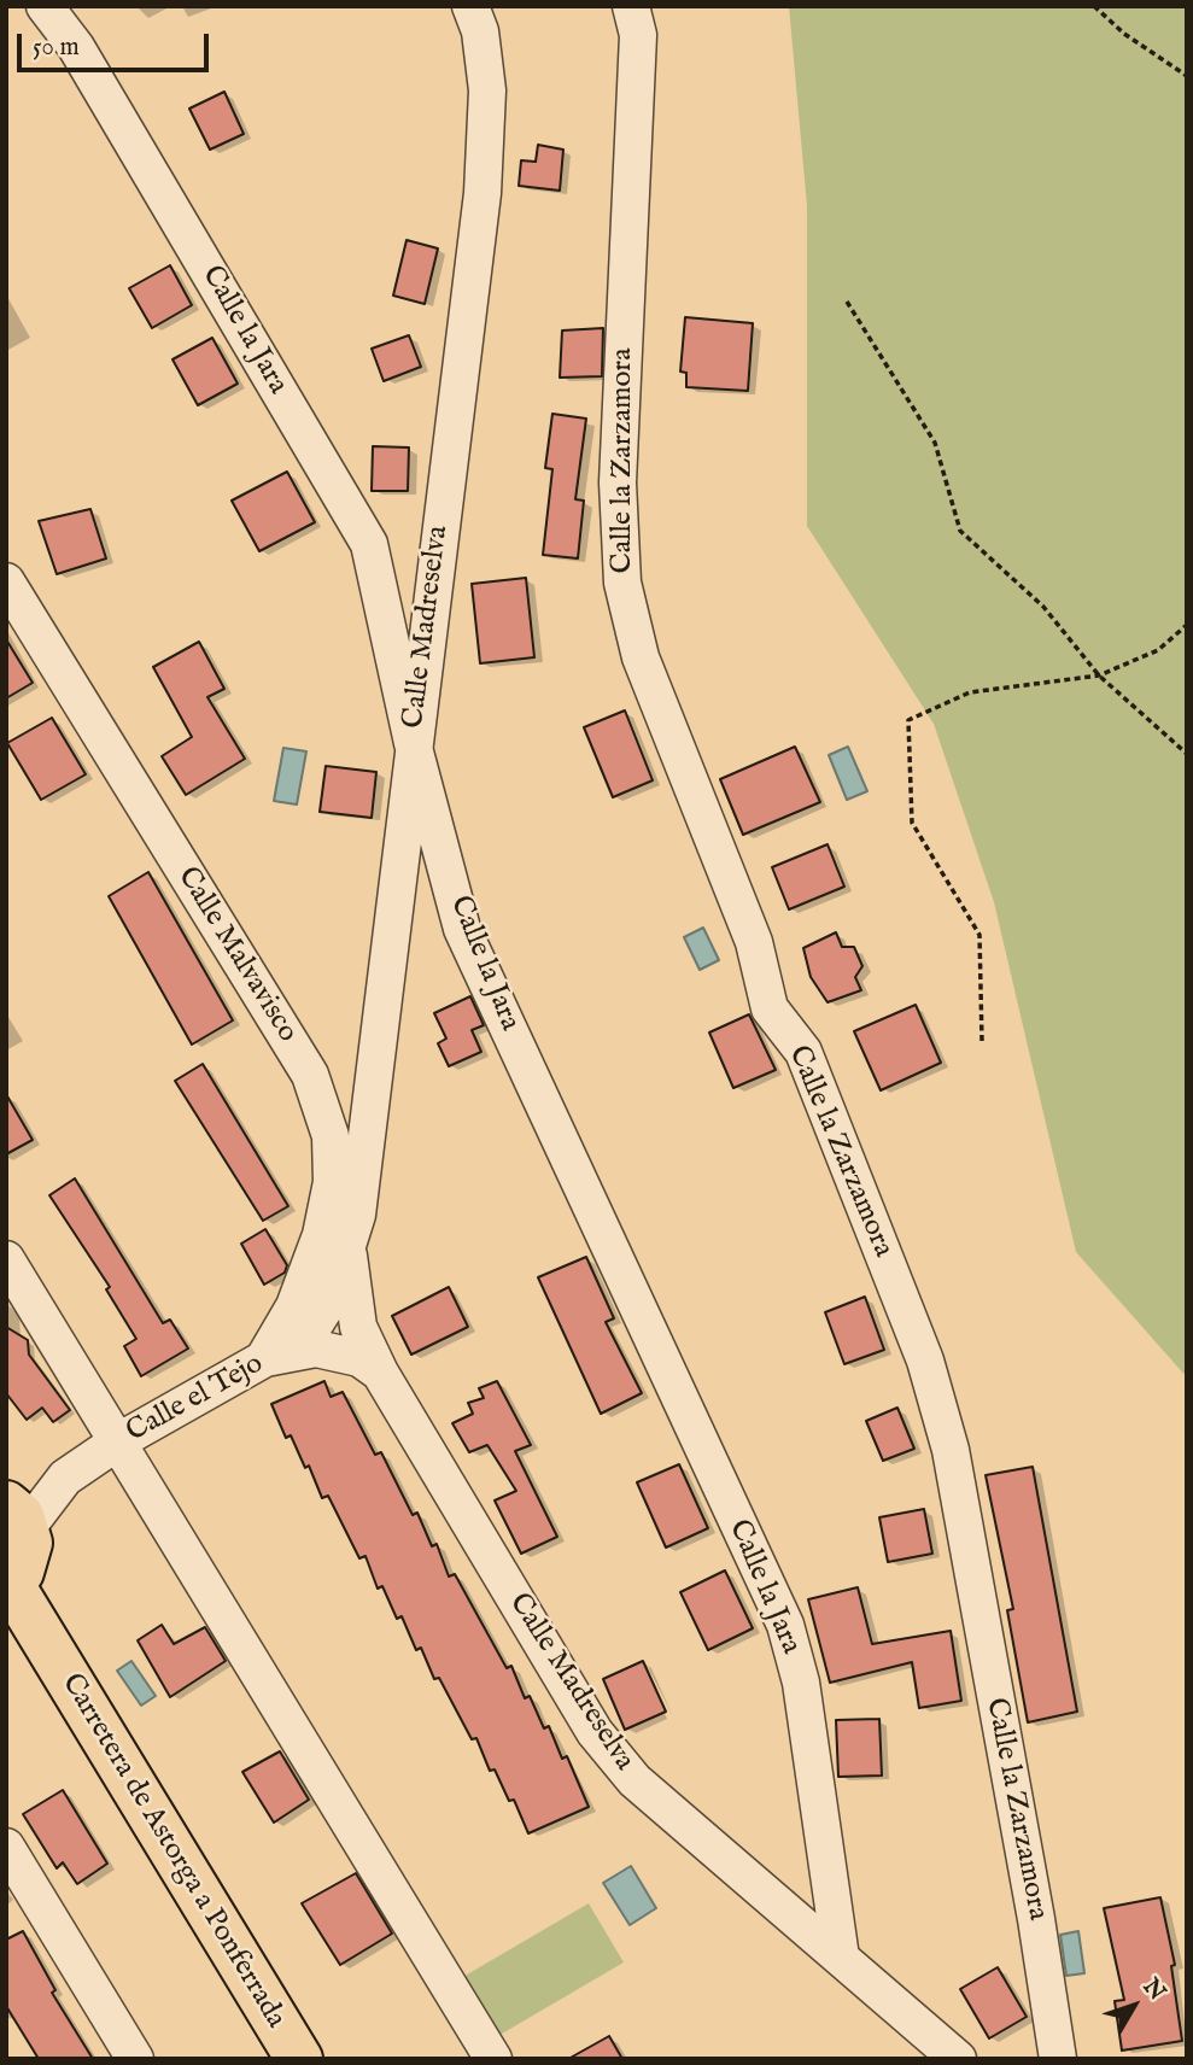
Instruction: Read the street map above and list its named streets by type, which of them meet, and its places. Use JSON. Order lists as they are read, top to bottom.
{
  "streets": {
    "main road": ["Carretera de Astorga a Ponferrada"],
    "street": [
      "Calle la Jara",
      "Calle la Zarzamora",
      "Calle Madreselva",
      "Calle Malvavisco",
      "Calle el Tejo"
    ]
  },
  "crossings": [
    ["Calle la Jara", "Calle Madreselva"],
    ["Calle Madreselva", "Calle Malvavisco"],
    ["Calle Madreselva", "Calle el Tejo"],
    ["Calle Malvavisco", "Calle el Tejo"],
    ["Calle el Tejo", "Carretera de Astorga a Ponferrada"]
  ],
  "scale_bar": "50 m",
  "north": "top right"
}
